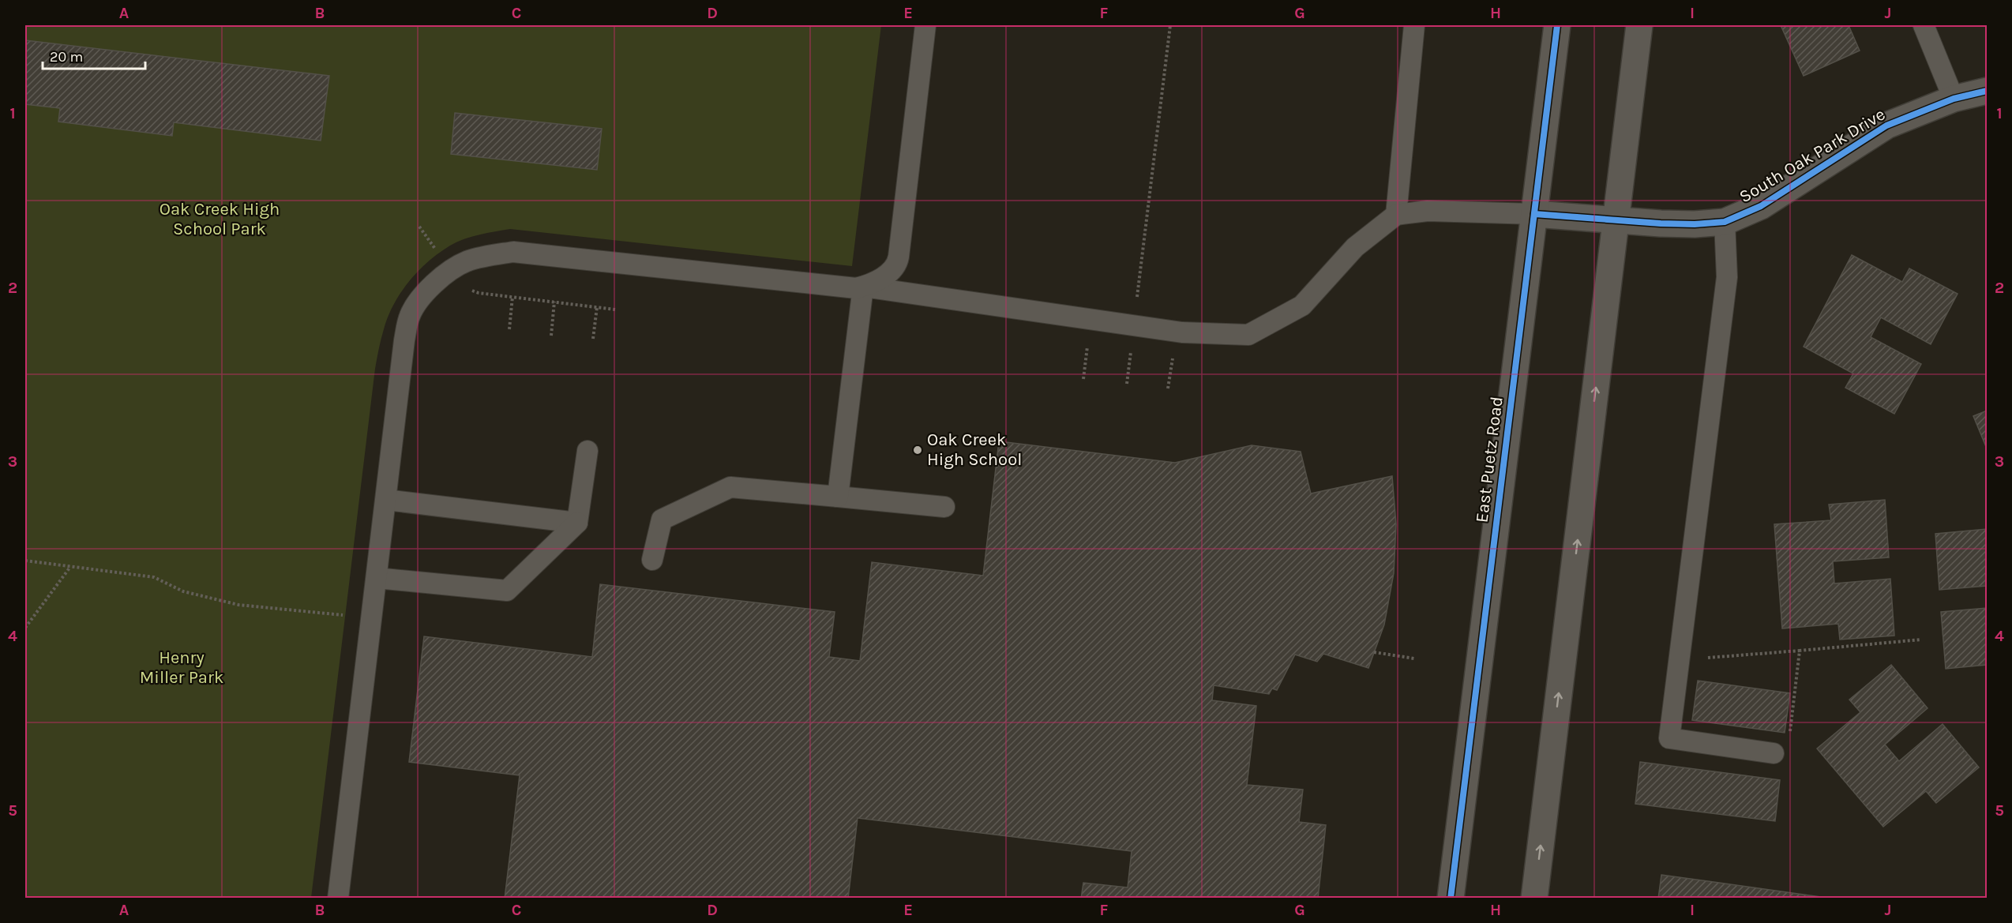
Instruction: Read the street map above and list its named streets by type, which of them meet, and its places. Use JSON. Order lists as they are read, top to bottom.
{
  "streets": {
    "street": ["South Oak Park Drive", "East Puetz Road"]
  },
  "crossings": [
    ["South Oak Park Drive", "East Puetz Road"]
  ],
  "parks": ["Oak Creek High School Park", "Henry Miller Park"],
  "places": ["Oak Creek High School"],
  "scale_bar": "20 m",
  "grid": {
    "columns": [
      "A",
      "B",
      "C",
      "D",
      "E",
      "F",
      "G",
      "H",
      "I",
      "J"
    ],
    "rows": [
      "1",
      "2",
      "3",
      "4",
      "5"
    ]
  }
}
